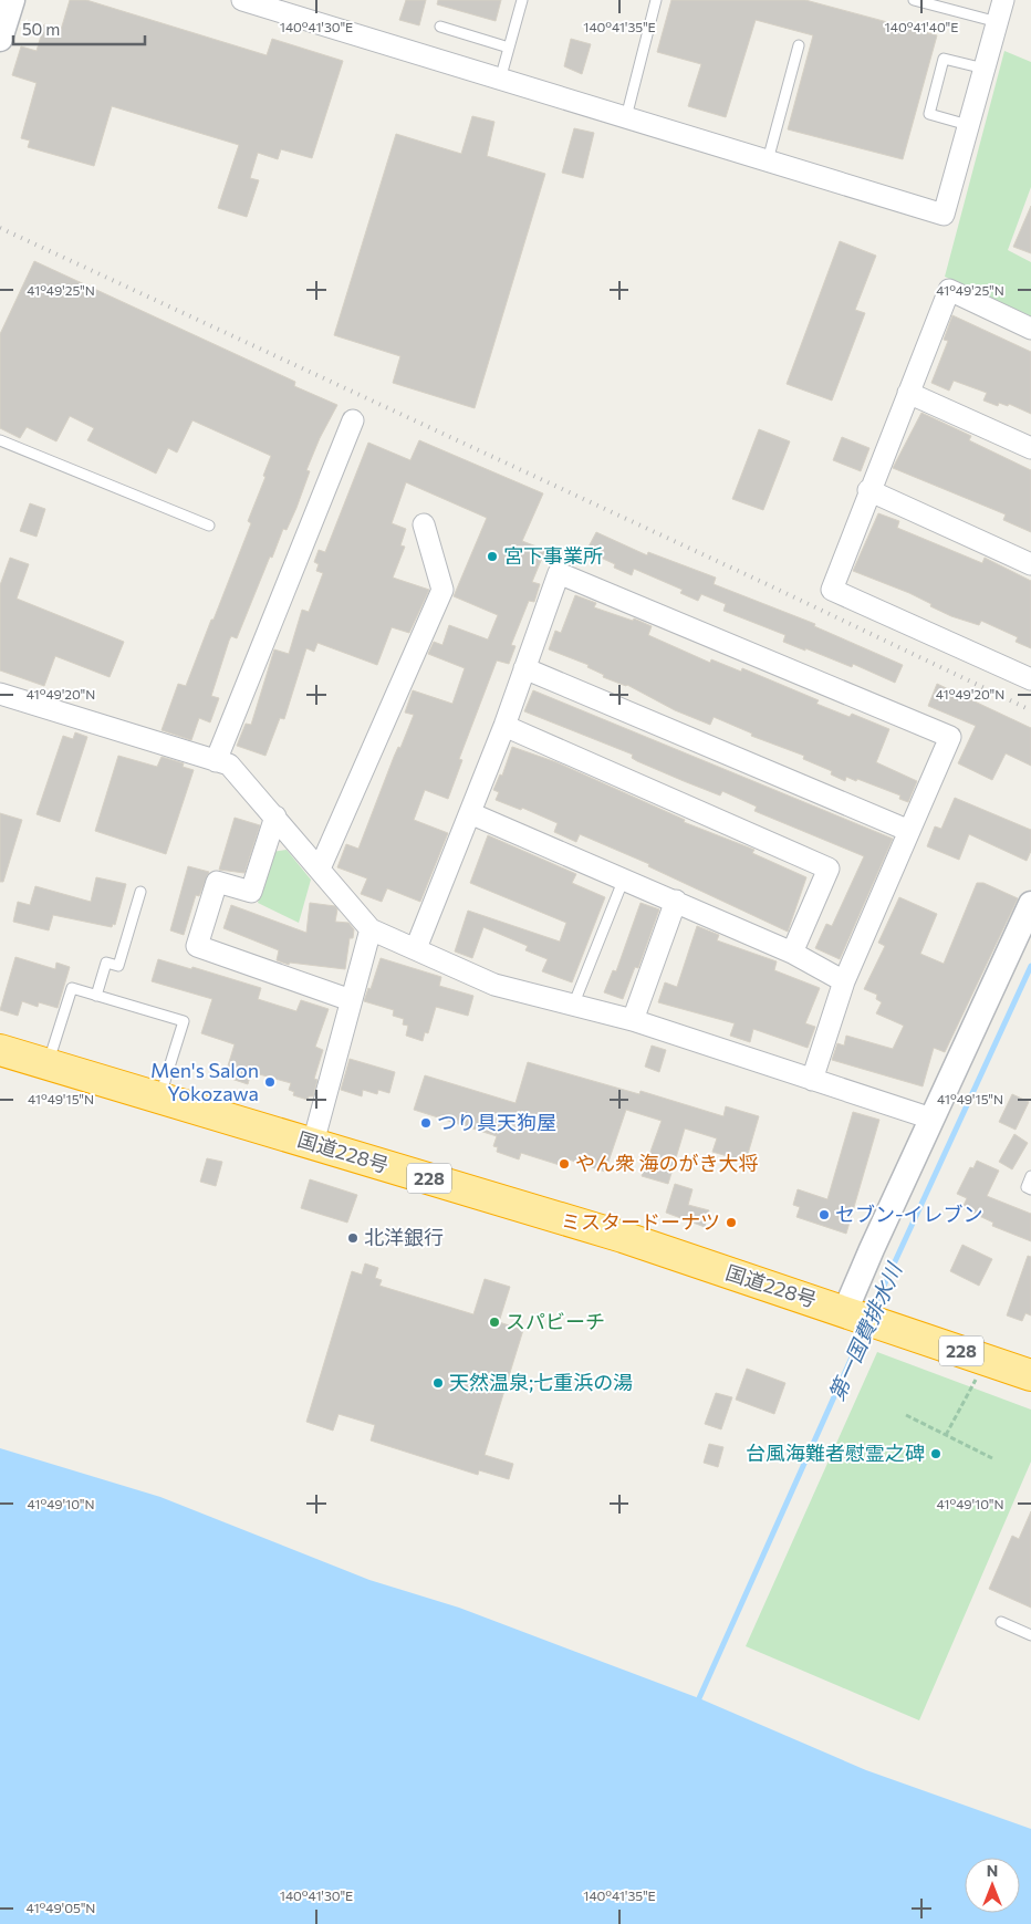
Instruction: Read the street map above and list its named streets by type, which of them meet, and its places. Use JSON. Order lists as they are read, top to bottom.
{
  "streets": {
    "highway": ["国道228号", "228"]
  },
  "water": ["第一国費排水川"],
  "places": [
    "宮下事業所",
    "Men's Salon Yokozawa",
    "つり具天狗屋",
    "やん衆 海のがき大将",
    "セブン-イレブン",
    "ミスタードーナツ",
    "北洋銀行",
    "スパビーチ",
    "天然温泉;七重浜の湯",
    "台風海難者慰霊之碑"
  ],
  "scale_bar": "50 m",
  "north": "top",
  "coordinates": [
    "140°41'30\"E",
    "140°41'35\"E",
    "140°41'40\"E",
    "41°49'25\"N",
    "41°49'20\"N",
    "41°49'15\"N",
    "41°49'10\"N",
    "41°49'05\"N"
  ]
}
